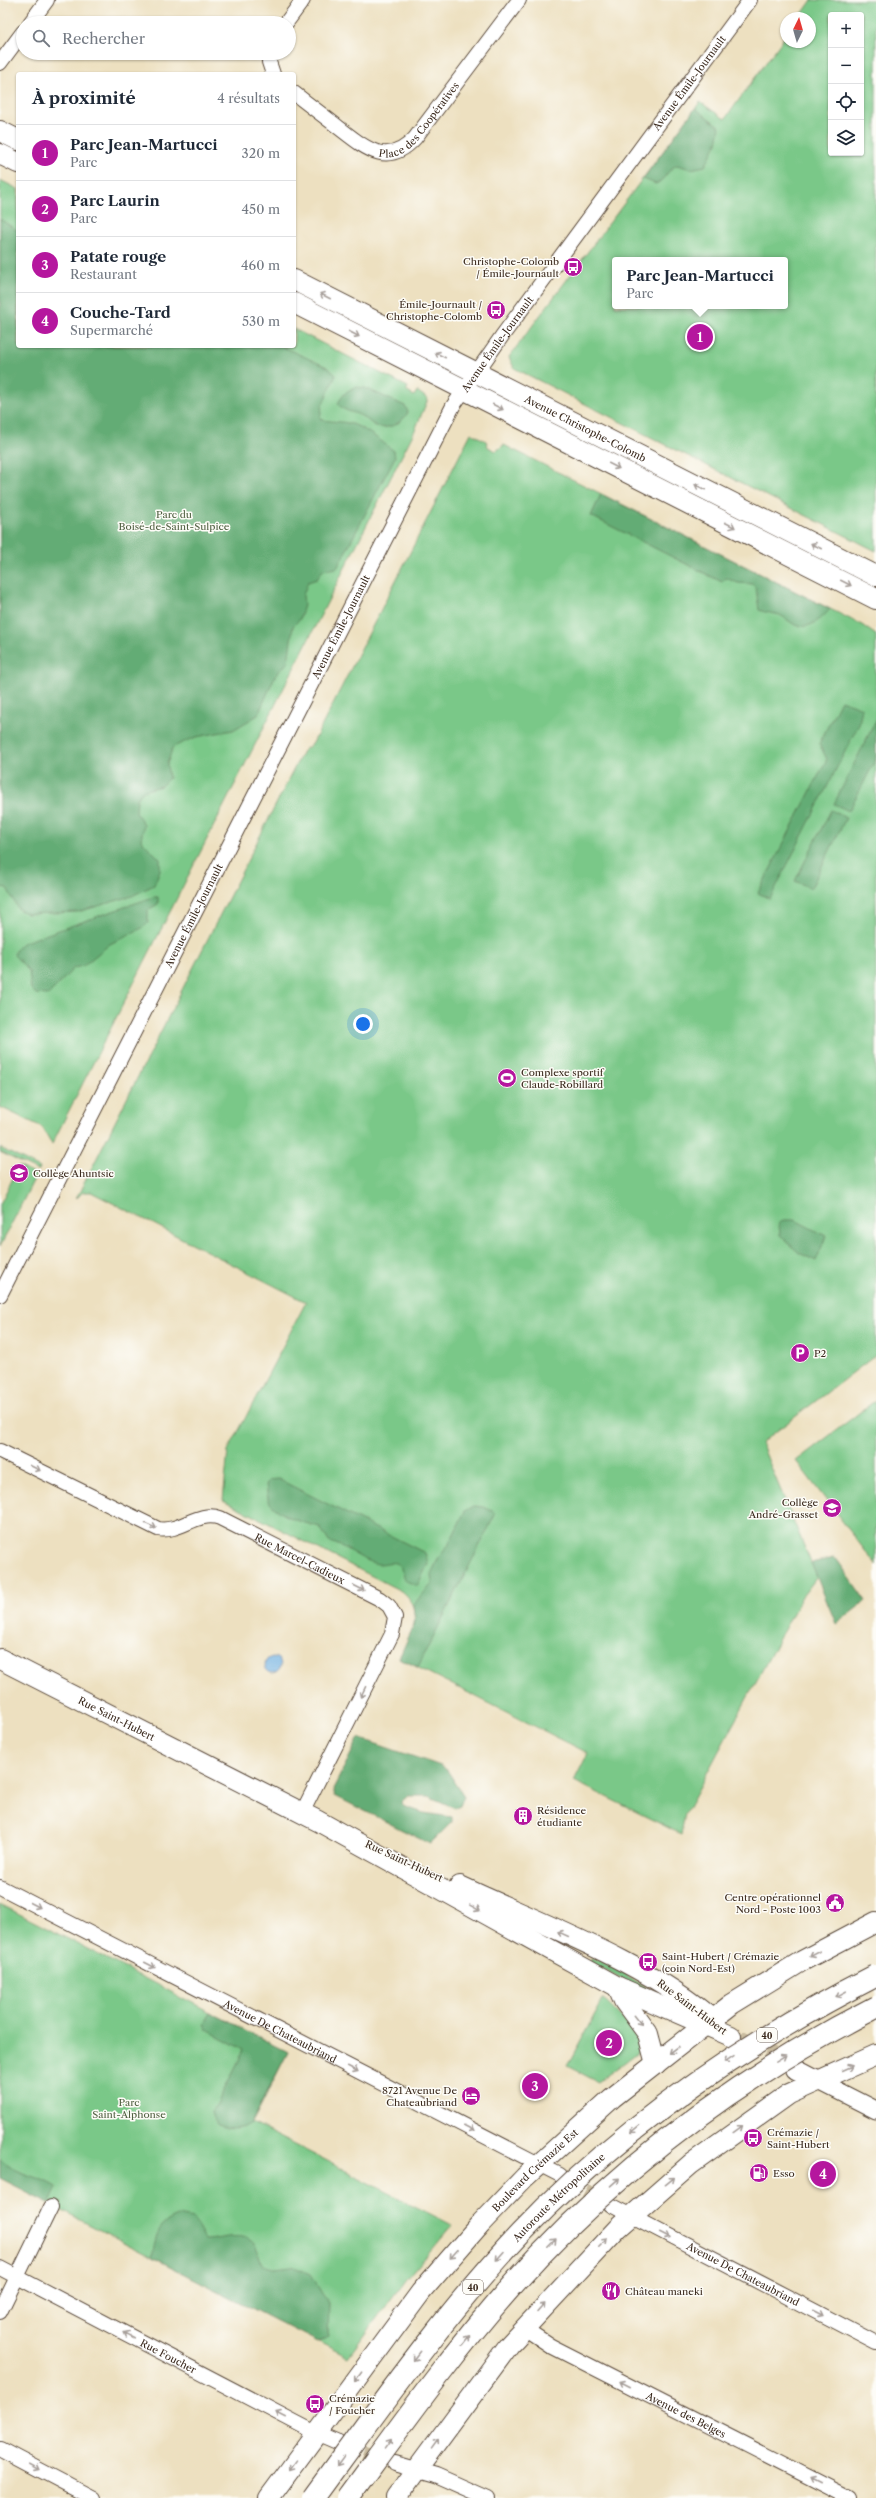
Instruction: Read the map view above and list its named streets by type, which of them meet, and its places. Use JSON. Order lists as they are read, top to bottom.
{
  "streets": {
    "highway": ["40", "Autoroute Métropolitaine"],
    "main road": ["Avenue Christophe-Colomb", "Rue Saint-Hubert", "Boulevard Crémazie Est"],
    "street": [
      "Avenue Émile-Journault",
      "Place des Coopératives",
      "Rue Marcel-Cadieux",
      "Avenue De Chateaubriand",
      "Rue Foucher",
      "Avenue des Belges"
    ]
  },
  "crossings": [
    ["Avenue Émile-Journault", "Avenue Christophe-Colomb"],
    ["Rue Marcel-Cadieux", "Rue Saint-Hubert"],
    ["Rue Saint-Hubert", "Boulevard Crémazie Est"],
    ["Avenue De Chateaubriand", "Boulevard Crémazie Est"],
    ["Boulevard Crémazie Est", "Rue Foucher"]
  ],
  "one_way": ["Avenue De Chateaubriand", "Rue Foucher", "Avenue des Belges"],
  "parks": ["Parc du Boisé-de-Saint-Sulpice", "Parc Saint-Alphonse"],
  "places": {
    "bus stop": [
      "Christophe-Colomb / Émile-Journault",
      "Émile-Journault / Christophe-Colomb",
      "Saint-Hubert / Crémazie (coin Nord-Est)",
      "Crémazie / Saint-Hubert",
      "Crémazie / Foucher"
    ],
    "sports": ["Complexe sportif Claude-Robillard"],
    "school or university": ["Collège Ahuntsic", "Collège André-Grasset"],
    "parking": ["P2"],
    "building": ["Résidence étudiante"],
    "public building": ["Centre opérationnel Nord - Poste 1003"],
    "hotel": ["8721 Avenue De Chateaubriand"],
    "fuel station": ["Esso"],
    "restaurant": ["Château maneki"]
  },
  "north": "top",
  "page": {
    "map_buttons": ["+", "−"],
    "search": "Rechercher",
    "heading": ["À proximité", "4 résultats"],
    "list": [
      {
        "mark": "1",
        "name": "Parc Jean-Martucci",
        "note": "Parc",
        "value": "320 m"
      },
      {
        "mark": "2",
        "name": "Parc Laurin",
        "note": "Parc",
        "value": "450 m"
      },
      {
        "mark": "3",
        "name": "Patate rouge",
        "note": "Restaurant",
        "value": "460 m"
      },
      {
        "mark": "4",
        "name": "Couche-Tard",
        "note": "Supermarché",
        "value": "530 m"
      }
    ],
    "popup": ["Parc Jean-Martucci", "Parc"],
    "pins": [
      "1",
      "2",
      "3",
      "4"
    ]
  }
}
